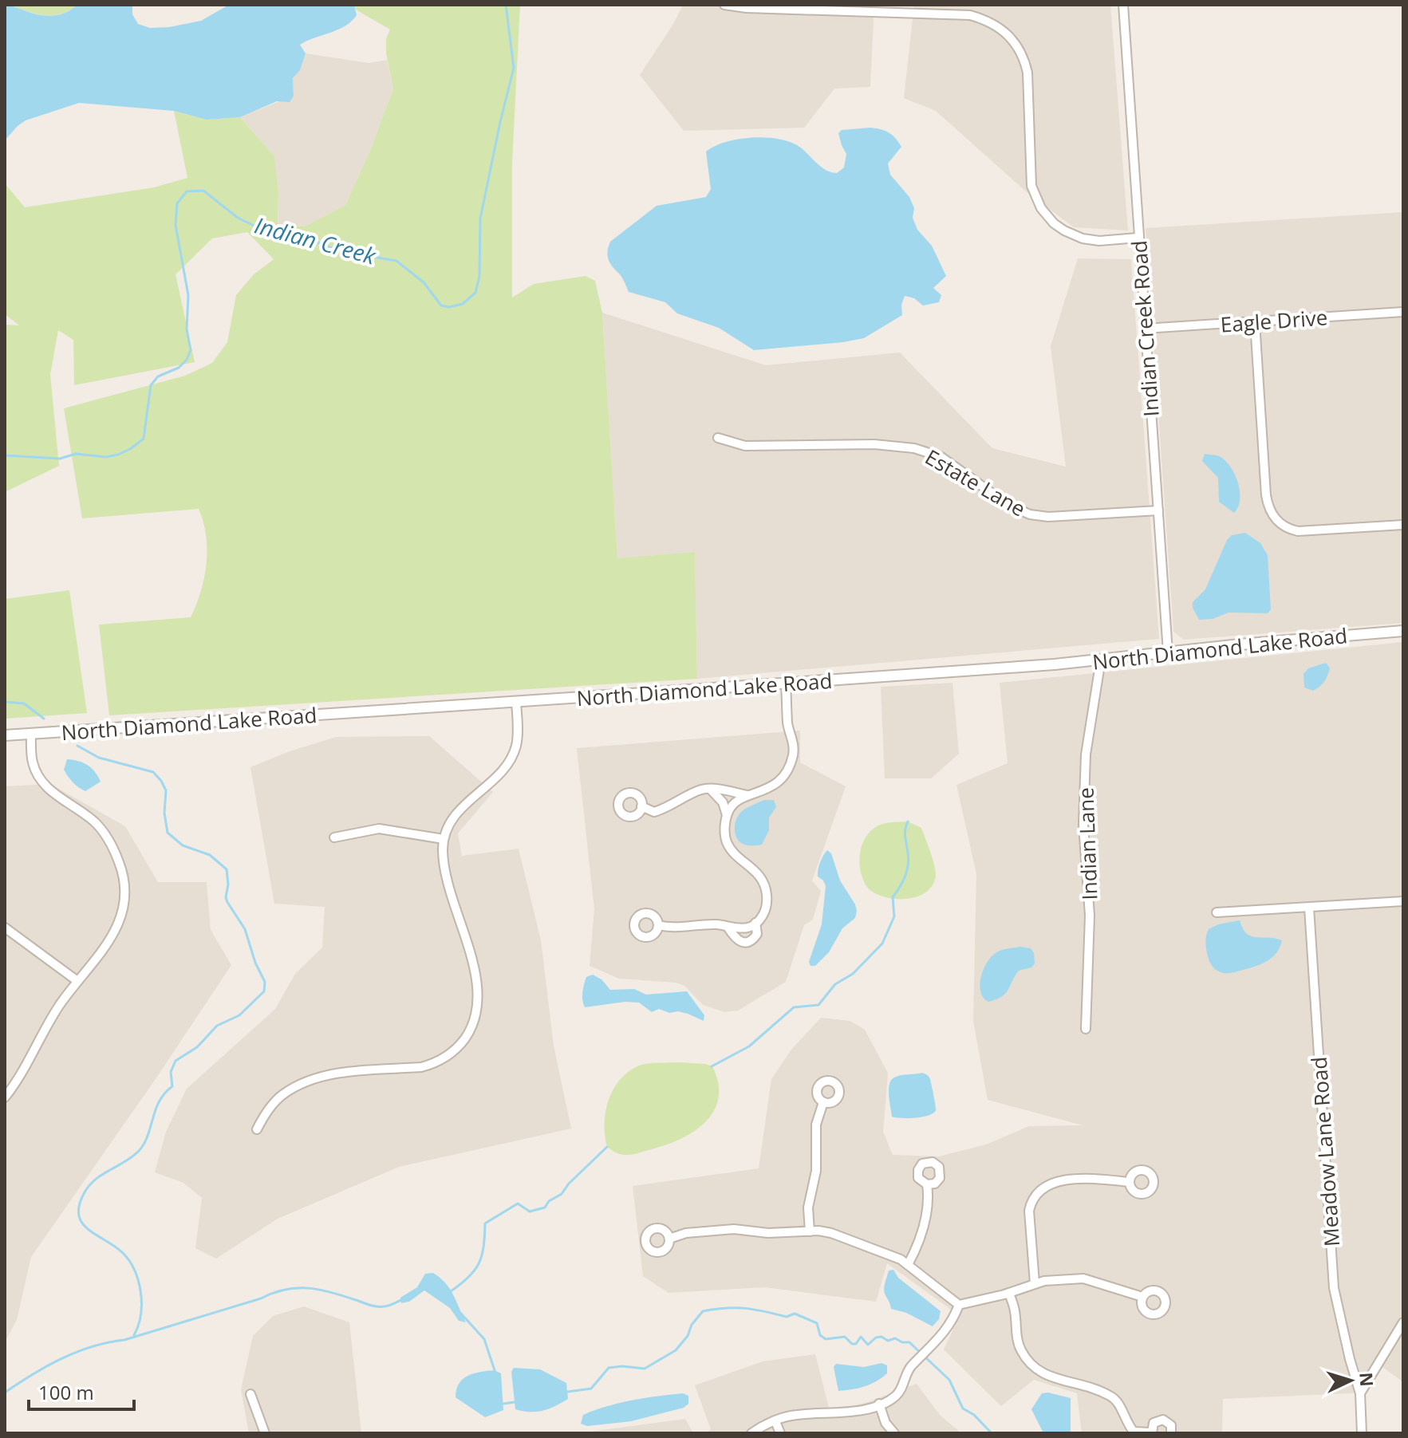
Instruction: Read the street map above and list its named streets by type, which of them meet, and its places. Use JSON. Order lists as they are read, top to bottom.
{
  "streets": {
    "street": [
      "Eagle Drive",
      "Indian Creek Road",
      "Estate Lane",
      "North Diamond Lake Road",
      "Indian Lane",
      "Meadow Lane Road"
    ]
  },
  "crossings": [
    ["Eagle Drive", "Indian Creek Road"],
    ["Indian Creek Road", "Estate Lane"],
    ["Indian Creek Road", "North Diamond Lake Road"],
    ["North Diamond Lake Road", "Indian Lane"]
  ],
  "water": ["Indian Creek"],
  "scale_bar": "100 m",
  "north": "right"
}
